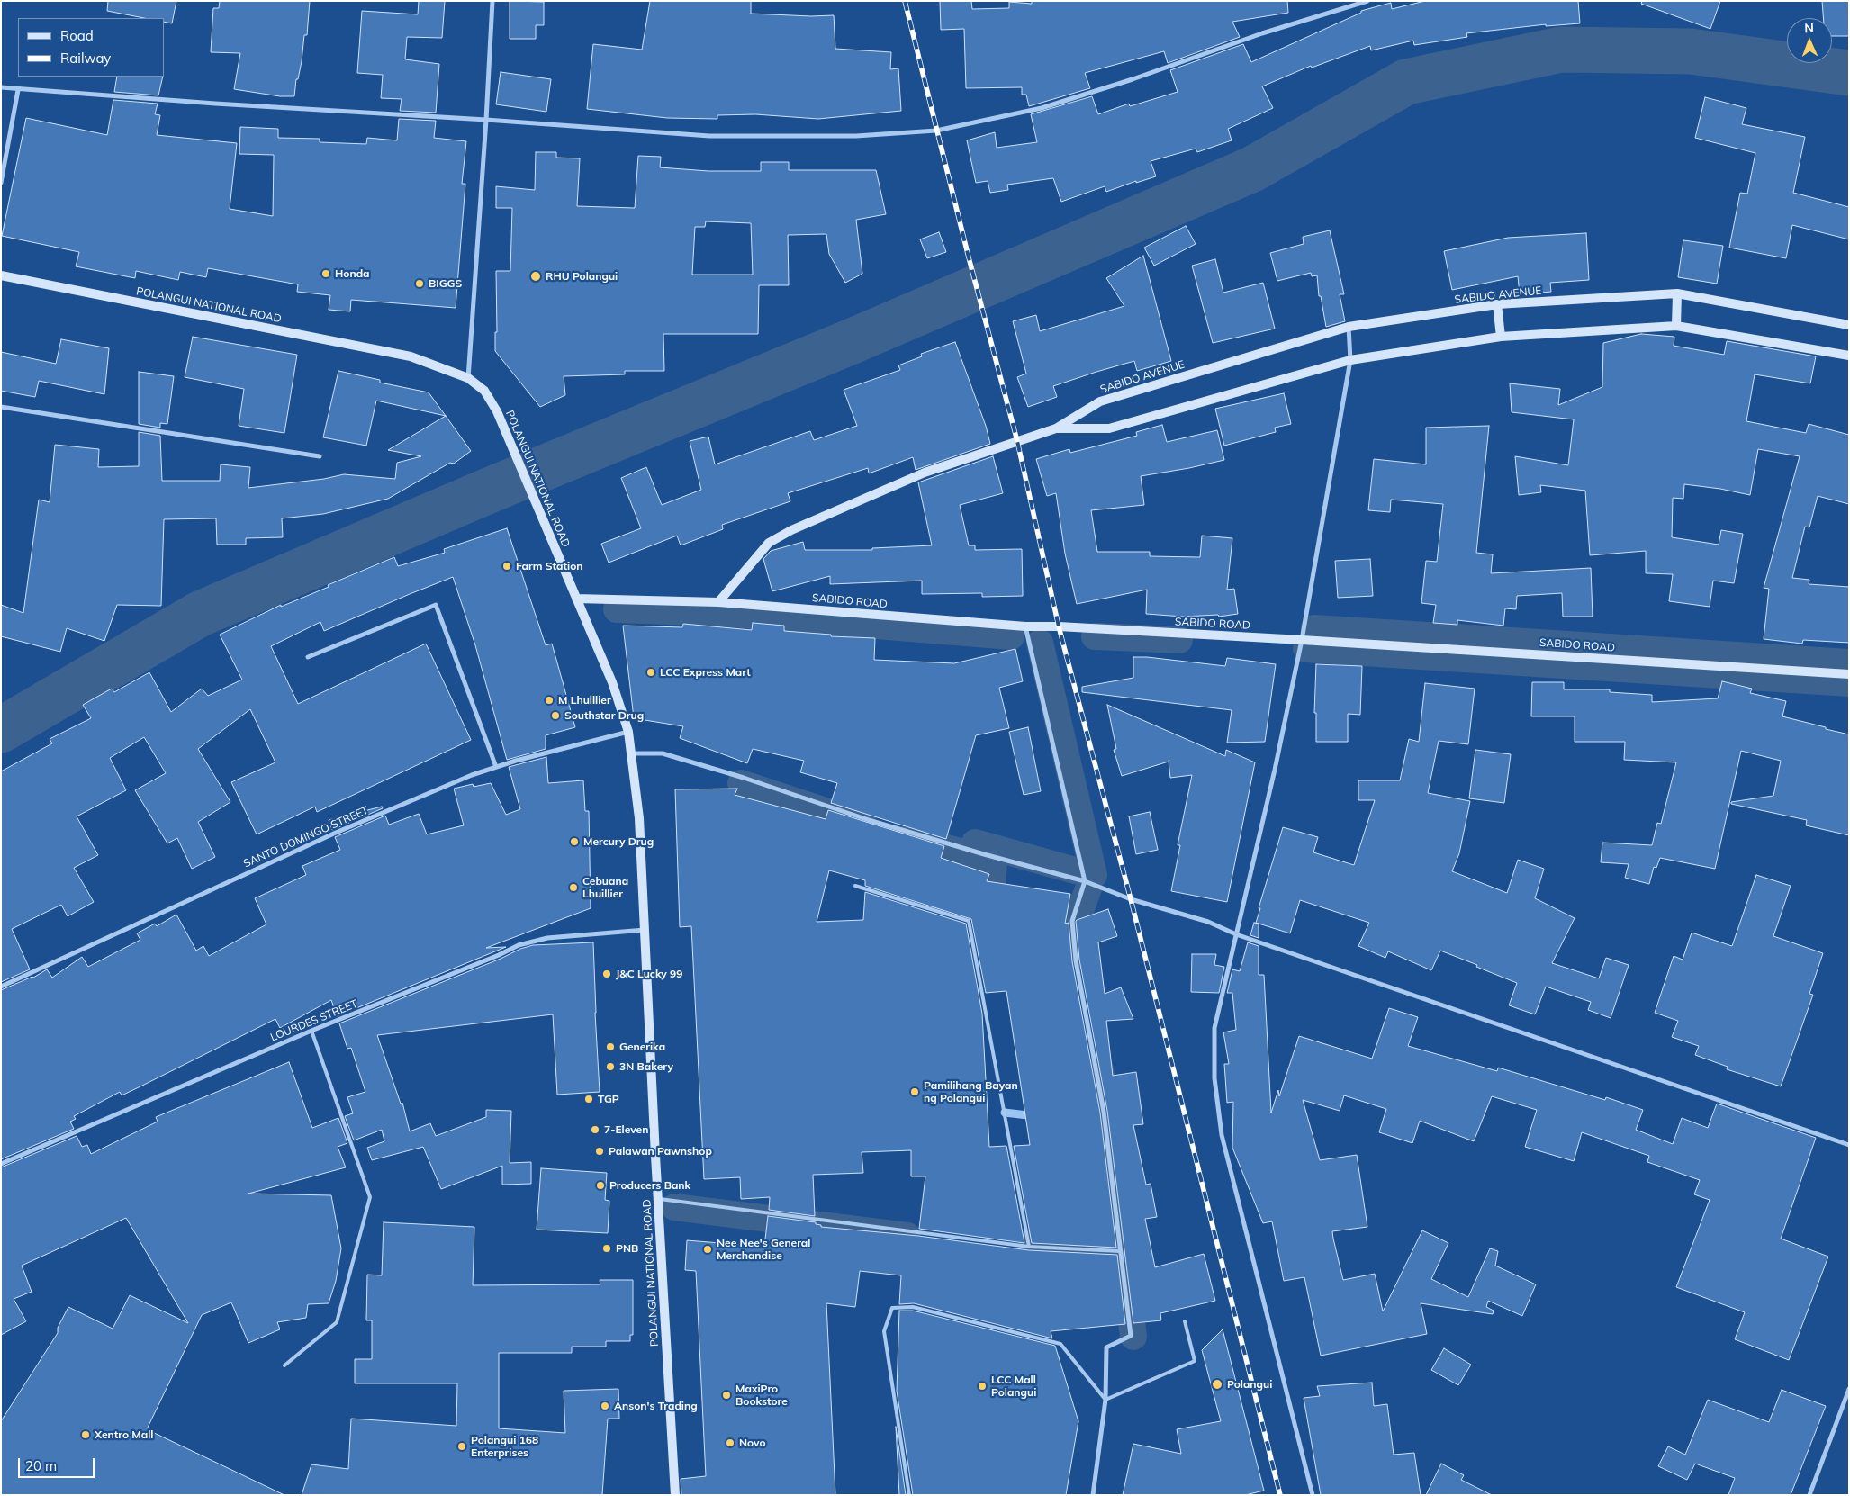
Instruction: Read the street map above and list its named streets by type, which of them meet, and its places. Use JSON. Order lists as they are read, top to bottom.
{
  "streets": {
    "main road": ["SABIDO AVENUE", "POLANGUI NATIONAL ROAD", "SABIDO ROAD"],
    "street": ["SANTO DOMINGO STREET", "LOURDES STREET"]
  },
  "crossings": [
    ["POLANGUI NATIONAL ROAD", "SABIDO ROAD"],
    ["POLANGUI NATIONAL ROAD", "SANTO DOMINGO STREET"],
    ["POLANGUI NATIONAL ROAD", "LOURDES STREET"]
  ],
  "places": [
    "Honda",
    "RHU Polangui",
    "BIGGS",
    "Farm Station",
    "LCC Express Mart",
    "M Lhuillier",
    "Southstar Drug",
    "Mercury Drug",
    "Cebuana Lhuillier",
    "J&C Lucky 99",
    "Generika",
    "3N Bakery",
    "Pamilihang Bayan ng Polangui",
    "TGP",
    "7-Eleven",
    "Palawan Pawnshop",
    "Producers Bank",
    "PNB",
    "Nee Nee's General Merchandise",
    "Polangui",
    "LCC Mall Polangui",
    "MaxiPro Bookstore",
    "Anson's Trading",
    "Xentro Mall",
    "Novo",
    "Polangui 168 Enterprises"
  ],
  "legend": ["Road", "Railway"],
  "scale_bar": "20 m",
  "north": "top"
}
